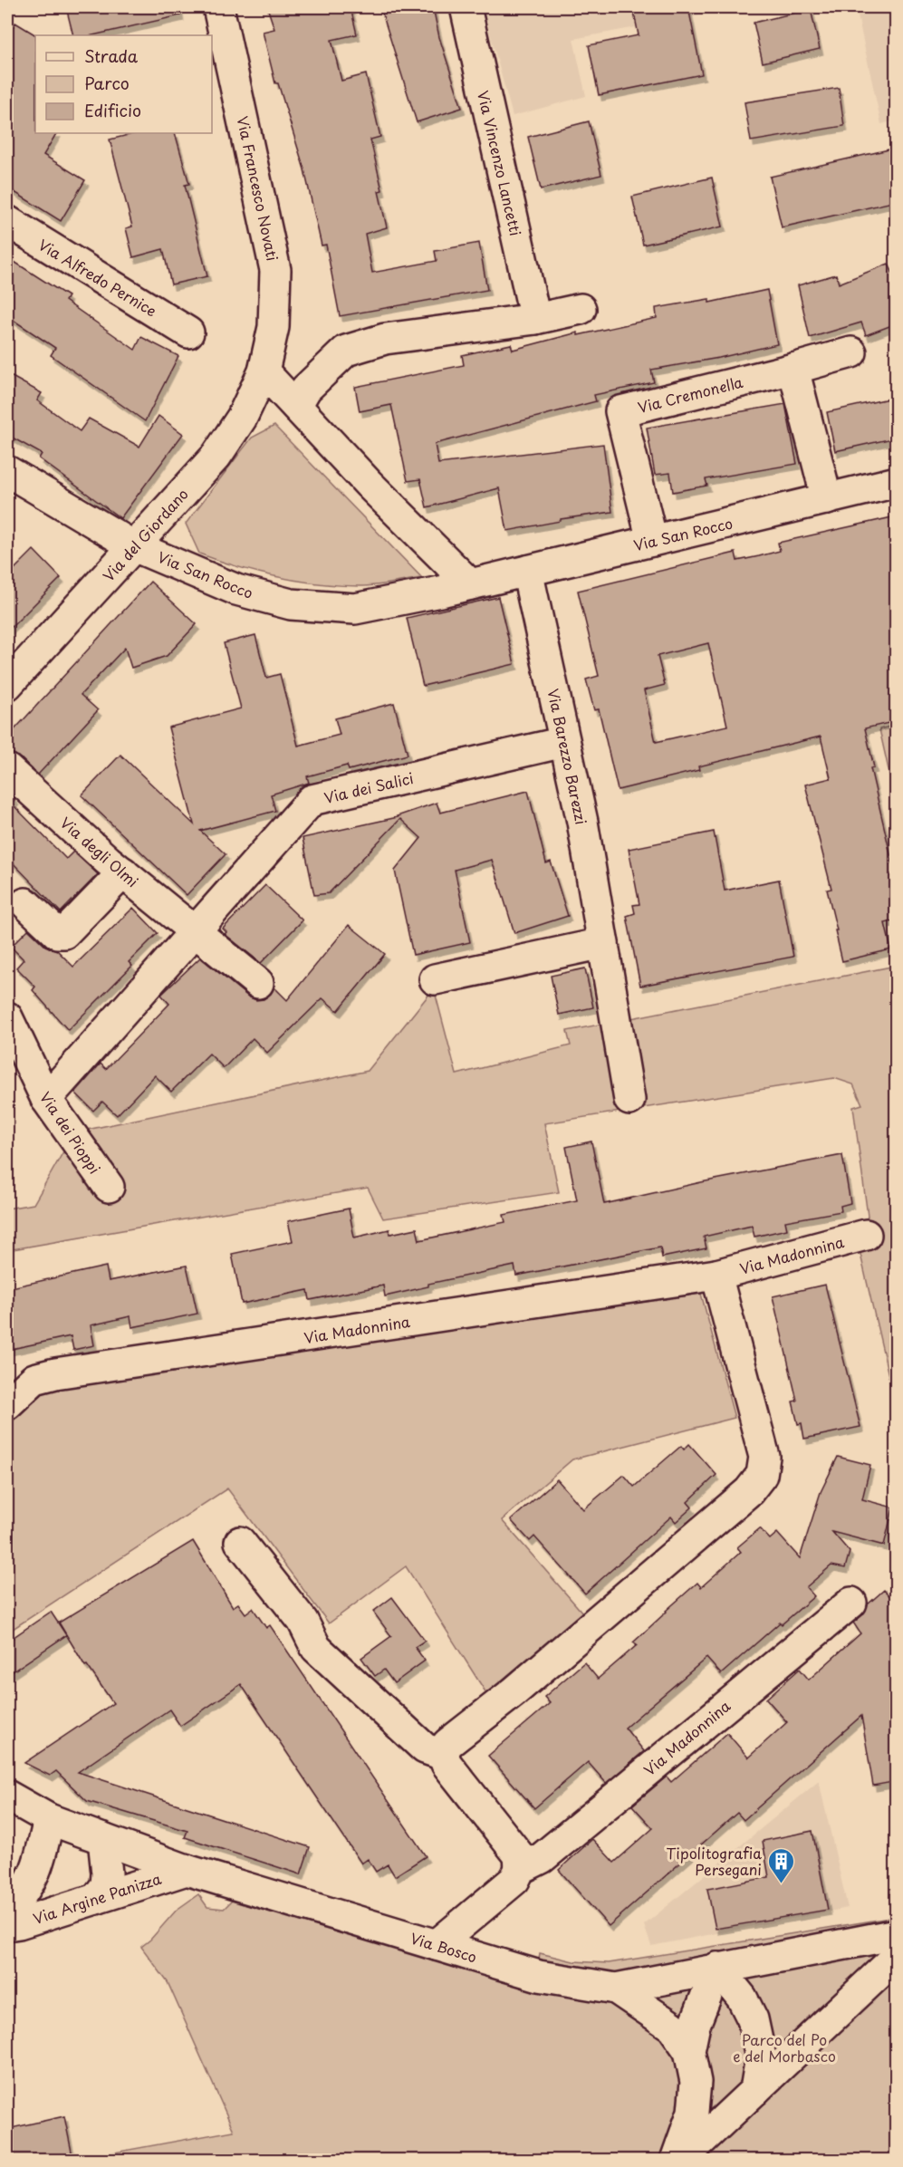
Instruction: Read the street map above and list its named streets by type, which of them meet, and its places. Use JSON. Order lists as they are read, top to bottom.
{
  "streets": {
    "street": [
      "Via Vincenzo Lancetti",
      "Via Francesco Novati",
      "Via Alfredo Pernice",
      "Via Cremonella",
      "Via San Rocco",
      "Via del Giordano",
      "Via Barezzo Barezzi",
      "Via dei Salici",
      "Via degli Olmi",
      "Via dei Pioppi",
      "Via Madonnina",
      "Via Argine Panizza",
      "Via Bosco"
    ]
  },
  "crossings": [
    ["Via Francesco Novati", "Via del Giordano"],
    ["Via Cremonella", "Via San Rocco"],
    ["Via San Rocco", "Via del Giordano"],
    ["Via San Rocco", "Via Barezzo Barezzi"],
    ["Via Barezzo Barezzi", "Via dei Salici"],
    ["Via dei Salici", "Via degli Olmi"],
    ["Via dei Salici", "Via dei Pioppi"],
    ["Via Madonnina", "Via Bosco"],
    ["Via Argine Panizza", "Via Bosco"]
  ],
  "parks": ["Parco del Po e del Morbasco"],
  "places": {
    "building": ["Tipolitografia Persegani"]
  },
  "legend": ["Strada", "Parco", "Edificio"]
}
